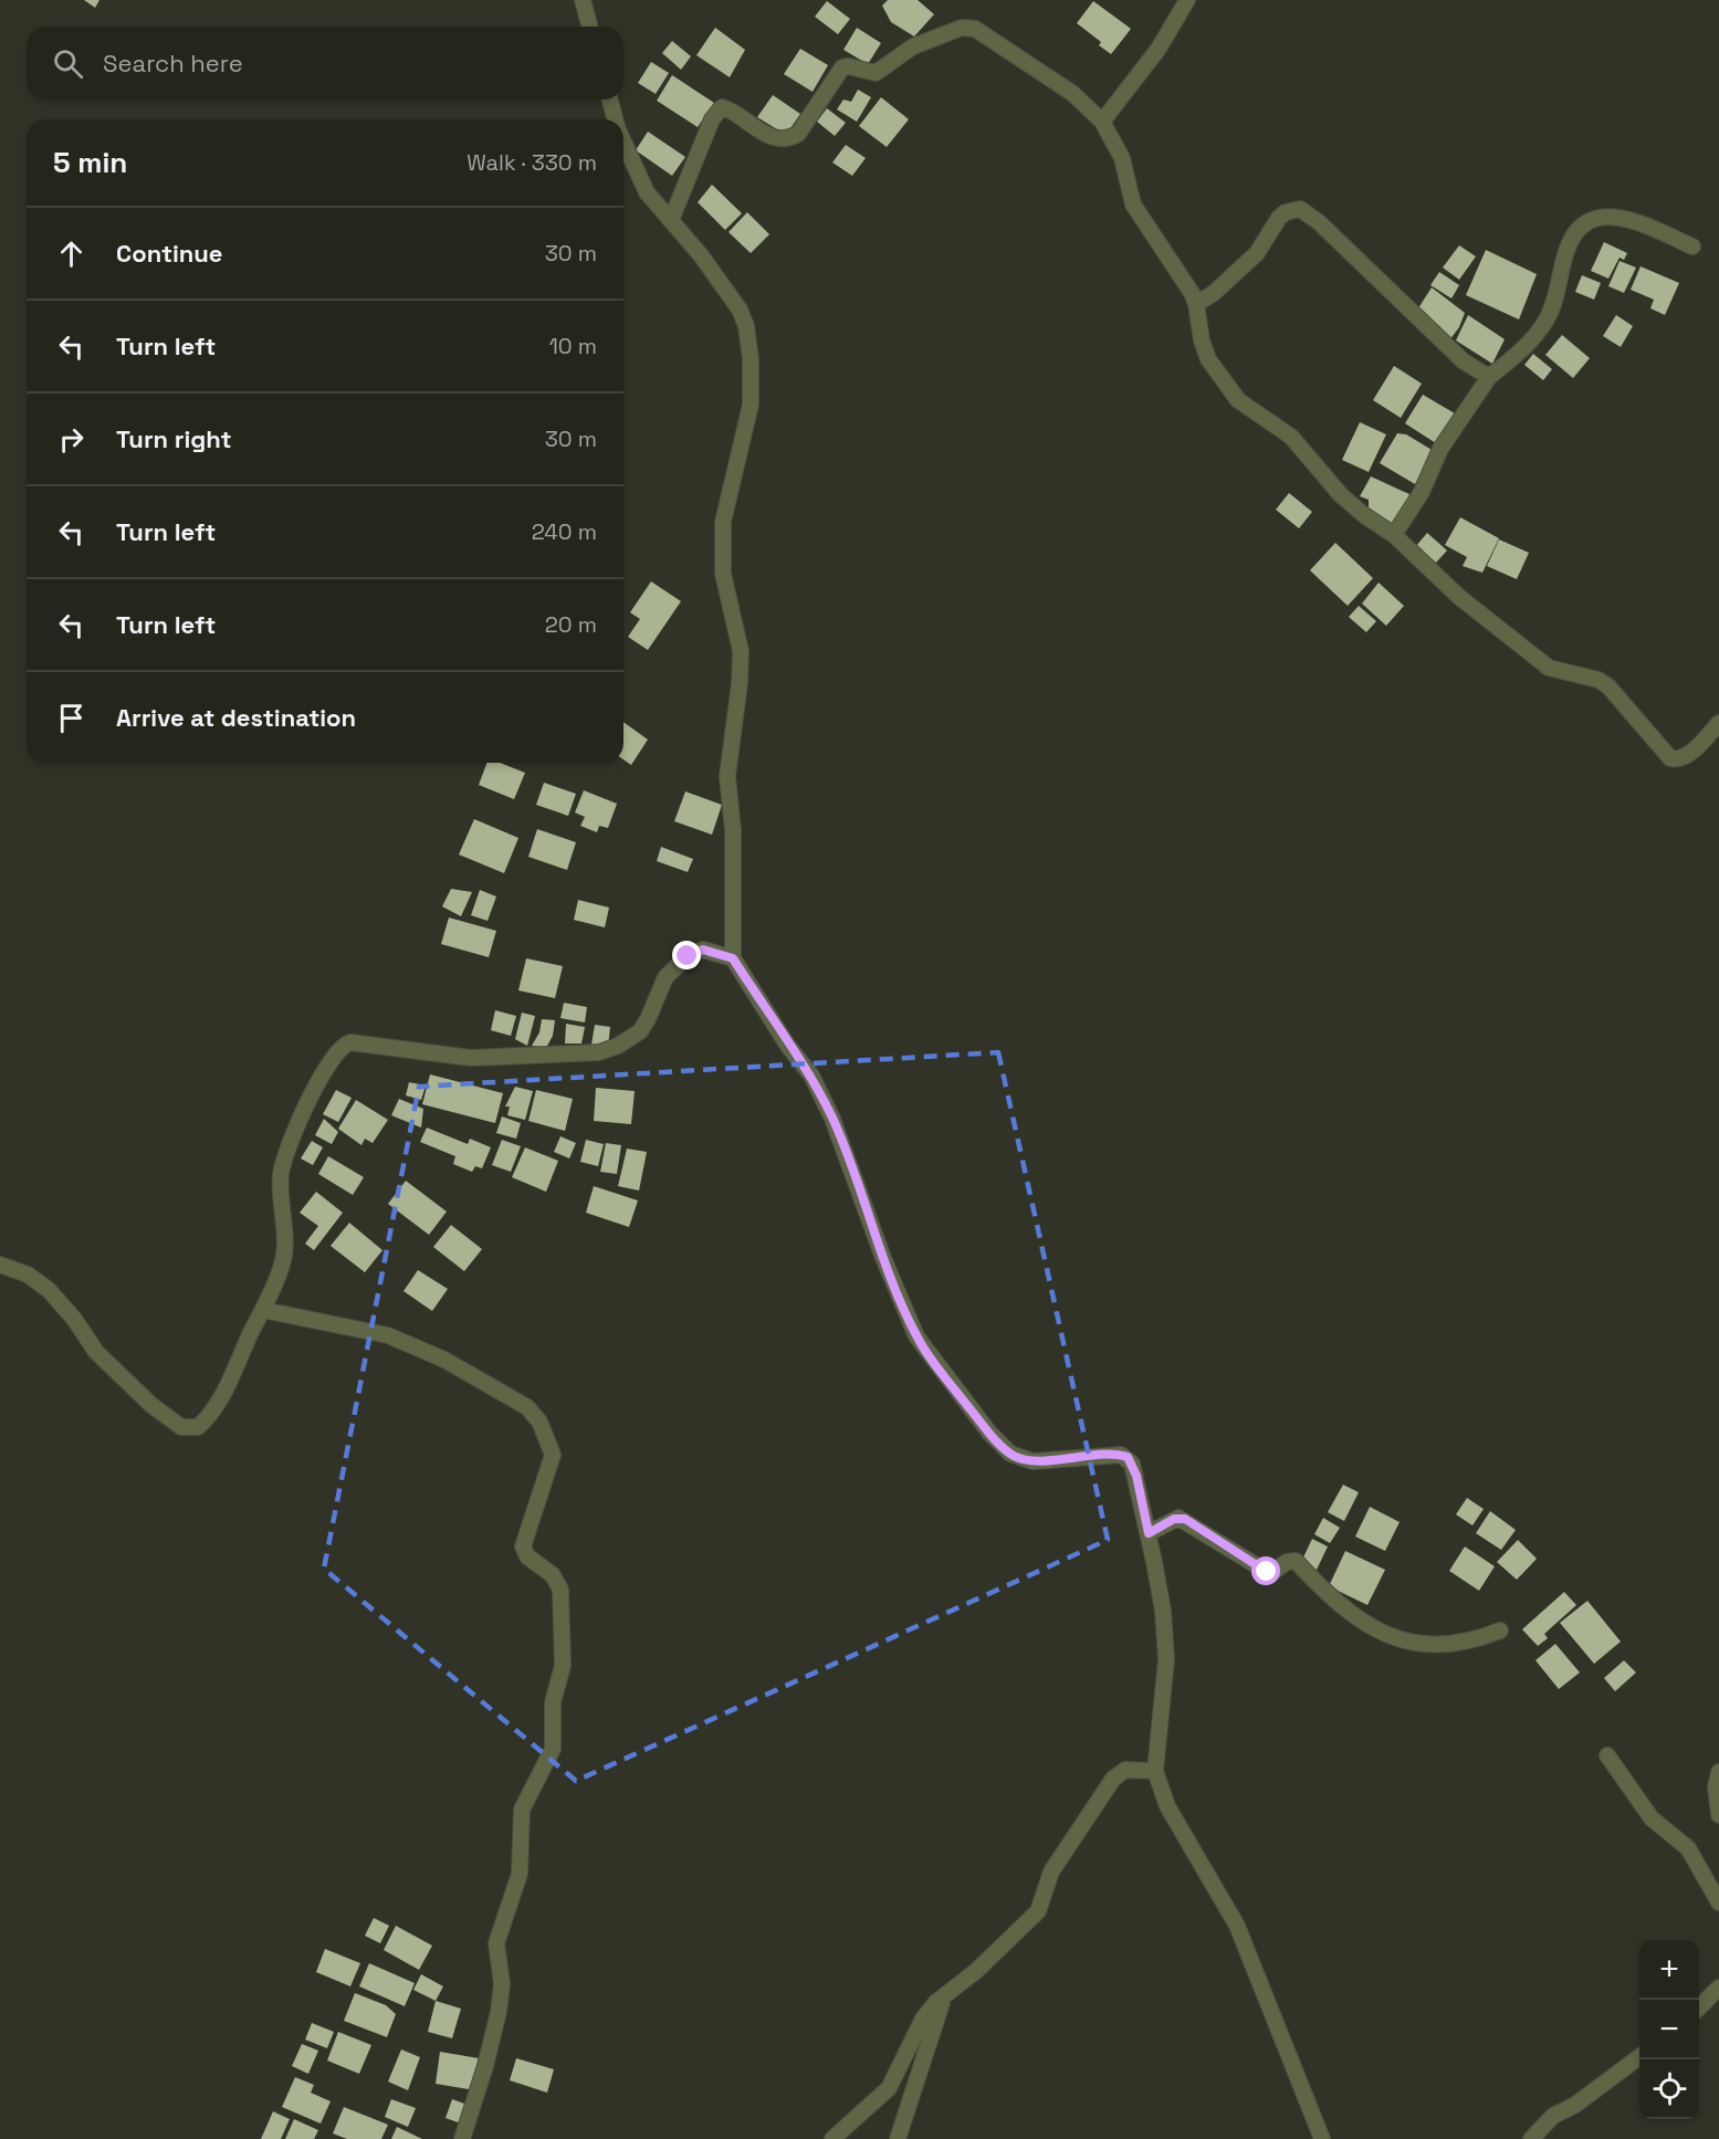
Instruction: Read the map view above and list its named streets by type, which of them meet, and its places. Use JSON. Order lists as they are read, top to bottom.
{
  "page": {
    "search": "Search here",
    "heading": ["5 min", "Walk · 330 m"],
    "list": [
      ["Continue", "30 m"],
      ["Turn left", "10 m"],
      ["Turn right", "30 m"],
      ["Turn left", "240 m"],
      ["Turn left", "20 m"],
      "Arrive at destination"
    ],
    "map_buttons": ["+", "−"]
  }
}
